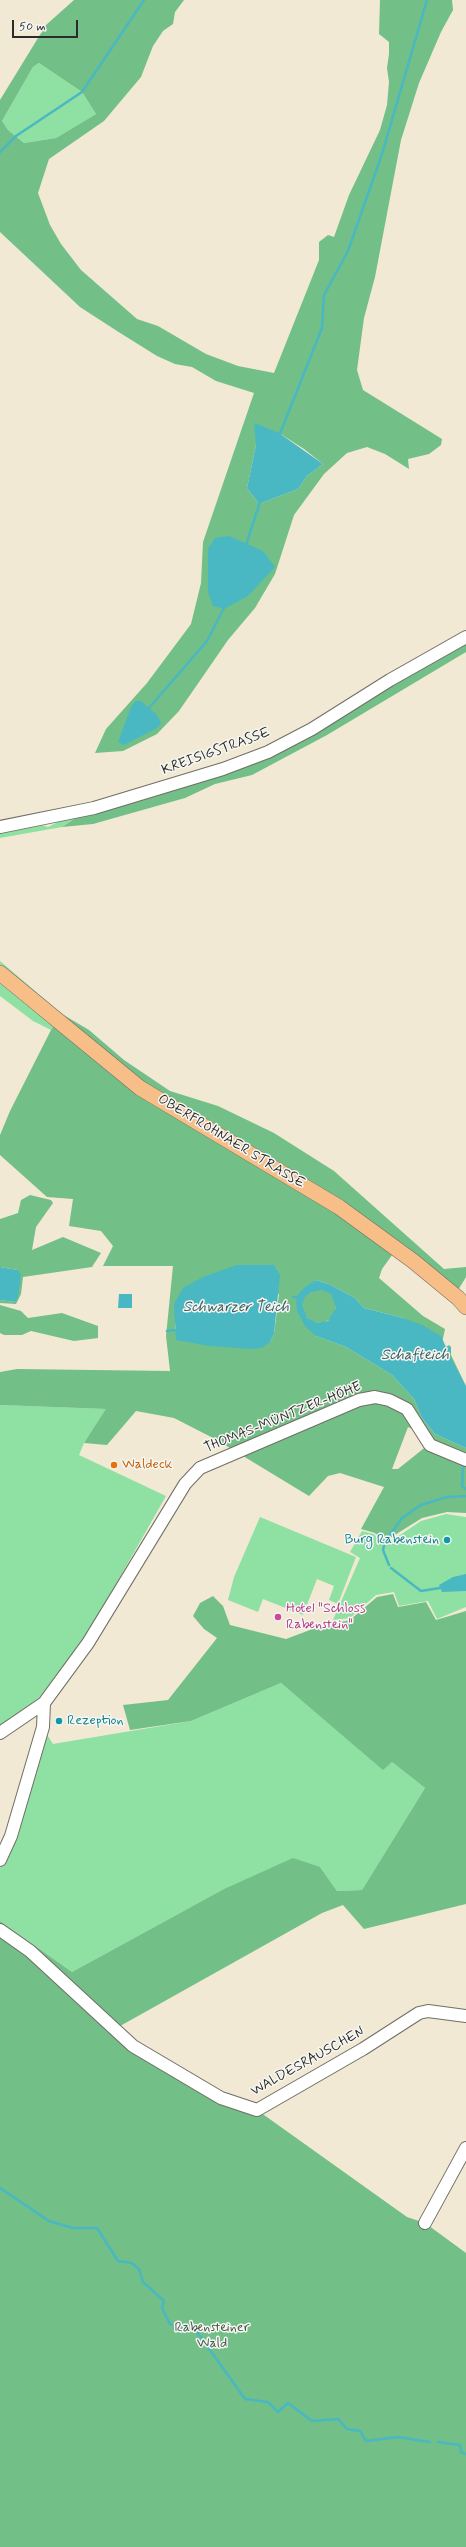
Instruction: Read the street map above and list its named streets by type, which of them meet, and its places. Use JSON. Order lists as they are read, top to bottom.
{
  "streets": {
    "main road": ["OBERFROHNAER STRASSE"],
    "street": ["KREISIGSTRASSE", "THOMAS-MÜNTZER-HÖHE", "WALDESRAUSCHEN"]
  },
  "water": ["Schwarzer Teich", "Schafteich"],
  "parks": ["Rabensteiner Wald"],
  "places": [
    "Waldeck",
    "Burg Rabenstein",
    "Hotel \"Schloss Rabenstein\"",
    "Rezeption"
  ],
  "scale_bar": "50 m"
}
